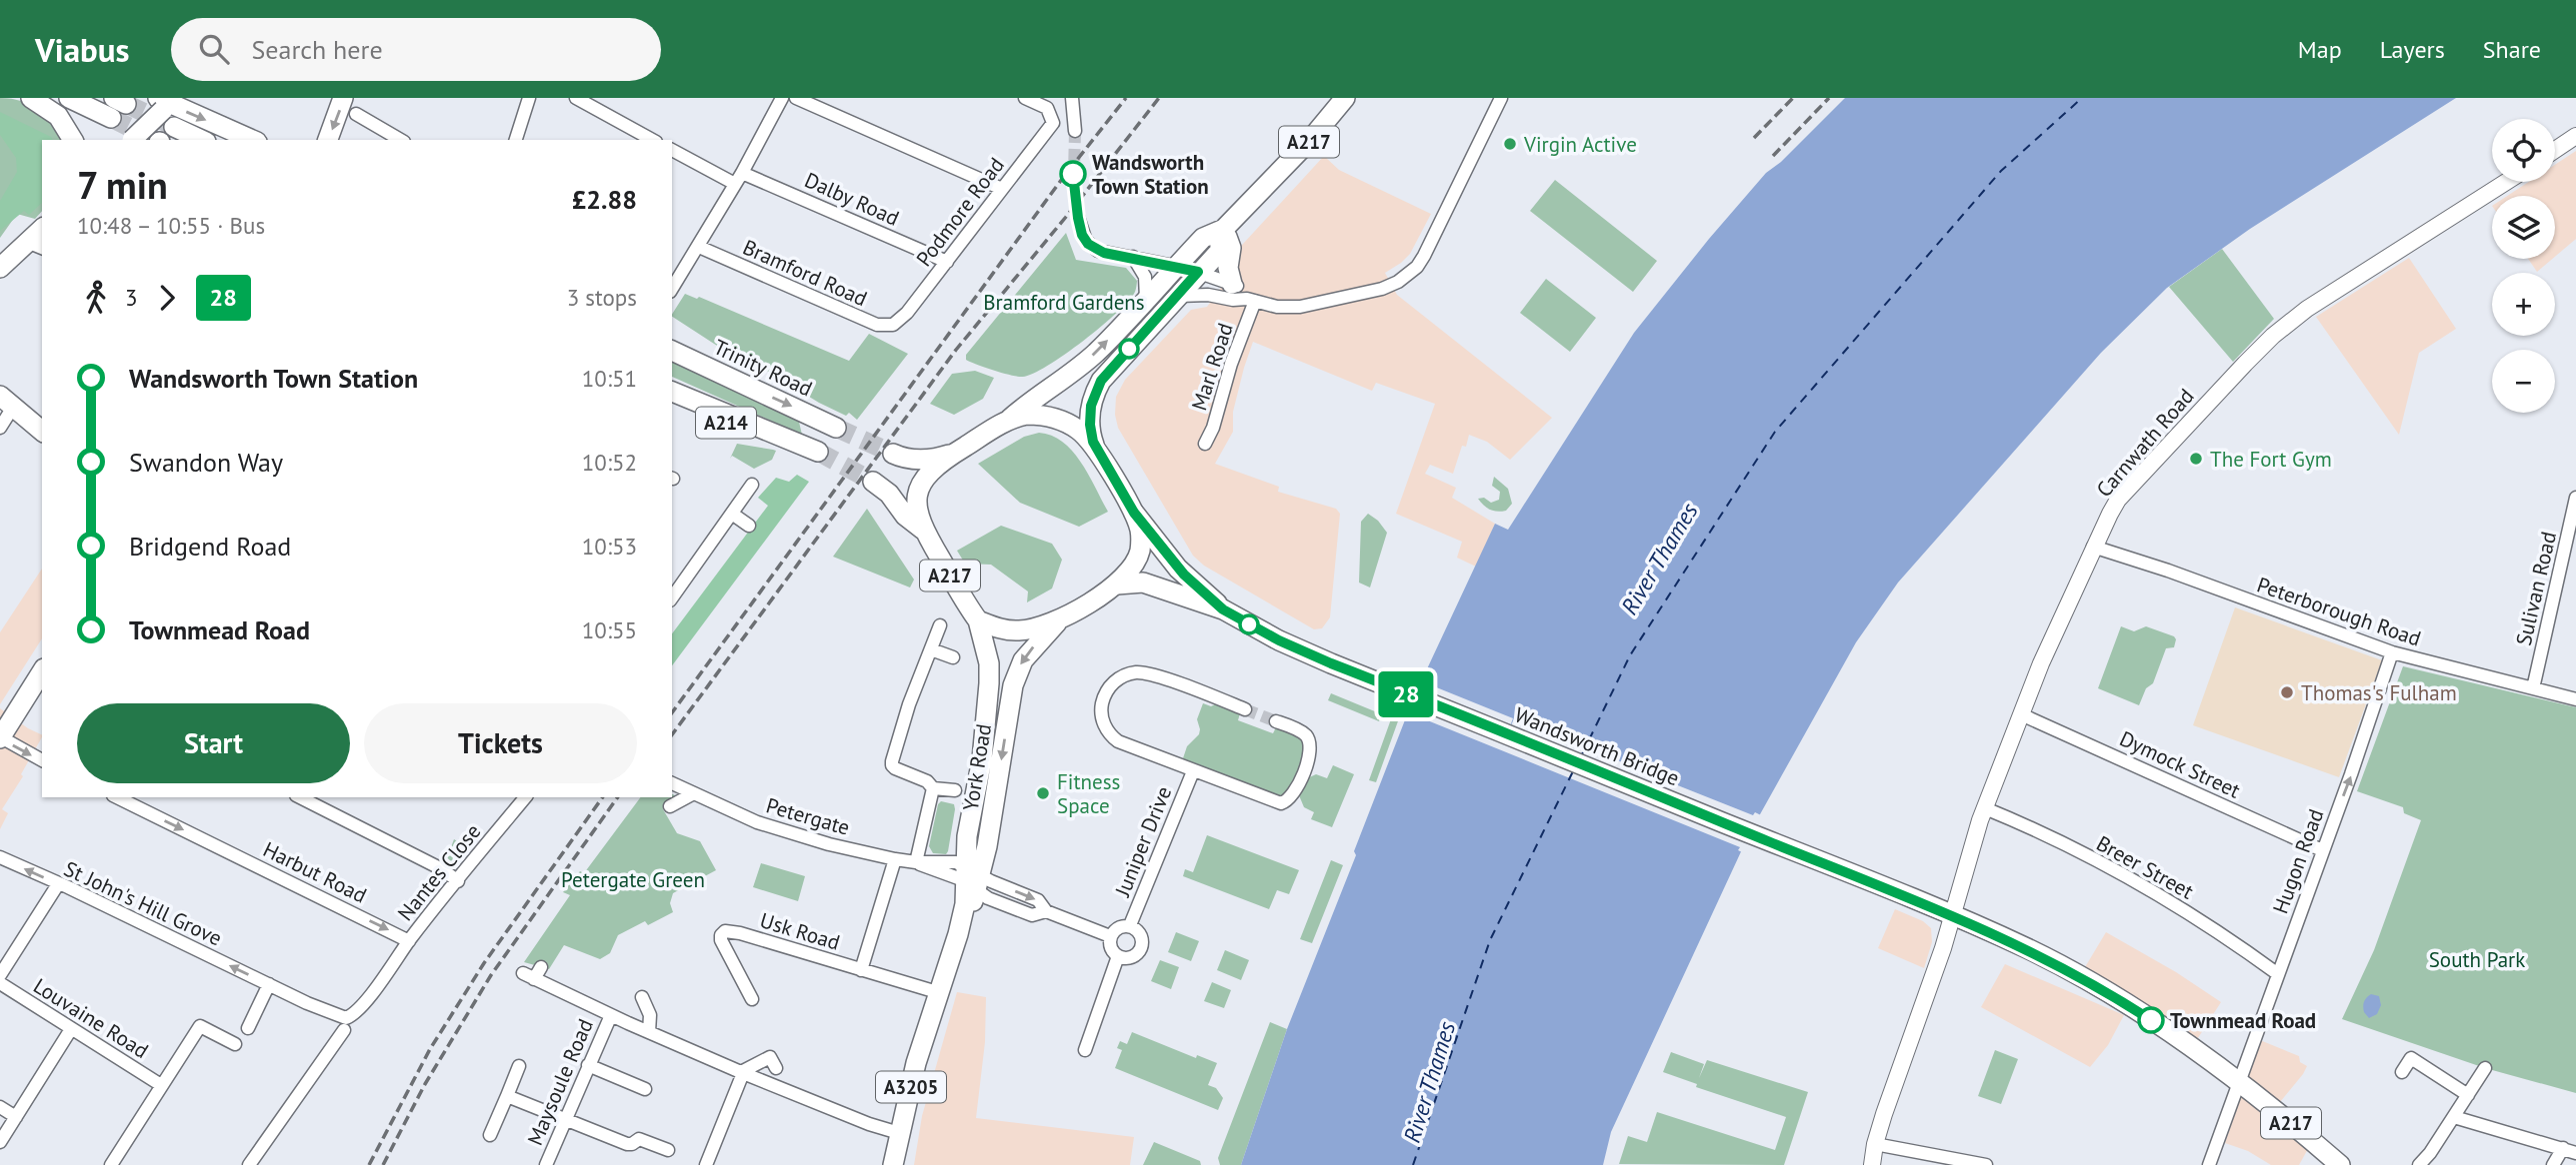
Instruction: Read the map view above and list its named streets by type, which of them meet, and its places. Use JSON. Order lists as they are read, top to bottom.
{
  "streets": {
    "main road": [
      "A217",
      "Trinity Road",
      "A214",
      "Wandsworth Bridge",
      "York Road",
      "A3205"
    ],
    "street": [
      "Dalby Road",
      "Podmore Road",
      "Bramford Road",
      "Marl Road",
      "Carnwath Road",
      "Sulivan Road",
      "Peterborough Road",
      "Dymock Street",
      "Petergate",
      "Juniper Drive",
      "Hugon Road",
      "Breer Street",
      "Harbut Road",
      "Nantes Close",
      "St John's Hill Grove",
      "Usk Road",
      "Louvaine Road",
      "Maysoule Road"
    ]
  },
  "crossings": [
    ["A217", "Carnwath Road"],
    ["A217", "Wandsworth Bridge"],
    ["A217", "York Road"],
    ["A217", "Hugon Road"],
    ["Dalby Road", "Podmore Road"],
    ["Podmore Road", "Bramford Road"],
    ["Trinity Road", "A214"],
    ["Carnwath Road", "Peterborough Road"],
    ["Carnwath Road", "Wandsworth Bridge"],
    ["Carnwath Road", "Dymock Street"],
    ["Carnwath Road", "Breer Street"],
    ["Sulivan Road", "Peterborough Road"],
    ["Peterborough Road", "Hugon Road"],
    ["Dymock Street", "Hugon Road"],
    ["York Road", "Petergate"],
    ["York Road", "Usk Road"],
    ["Hugon Road", "Breer Street"],
    ["Harbut Road", "Nantes Close"]
  ],
  "one_way": ["Hugon Road", "St John's Hill Grove"],
  "water": ["River Thames"],
  "parks": ["Bramford Gardens", "Petergate Green", "South Park"],
  "places": [
    "Virgin Active",
    "Wandsworth Town Station",
    "The Fort Gym",
    "Thomas's Fulham",
    "Fitness Space",
    "Townmead Road"
  ],
  "lines": ["bus line 28"],
  "page": {
    "header": "Viabus",
    "search": "Search here",
    "nav": ["Map", "Layers", "Share"],
    "on_map": "28",
    "map_buttons": ["+", "−"],
    "heading": ["7 min", "10:48 – 10:55 · Bus", "£2.88"],
    "legs": ["3", "28", "3 stops"],
    "list": [
      {
        "name": "Wandsworth Town Station",
        "value": "10:51"
      },
      {
        "name": "Swandon Way",
        "value": "10:52"
      },
      {
        "name": "Bridgend Road",
        "value": "10:53"
      },
      {
        "name": "Townmead Road",
        "value": "10:55"
      }
    ],
    "buttons": ["Start", "Tickets"]
  }
}
